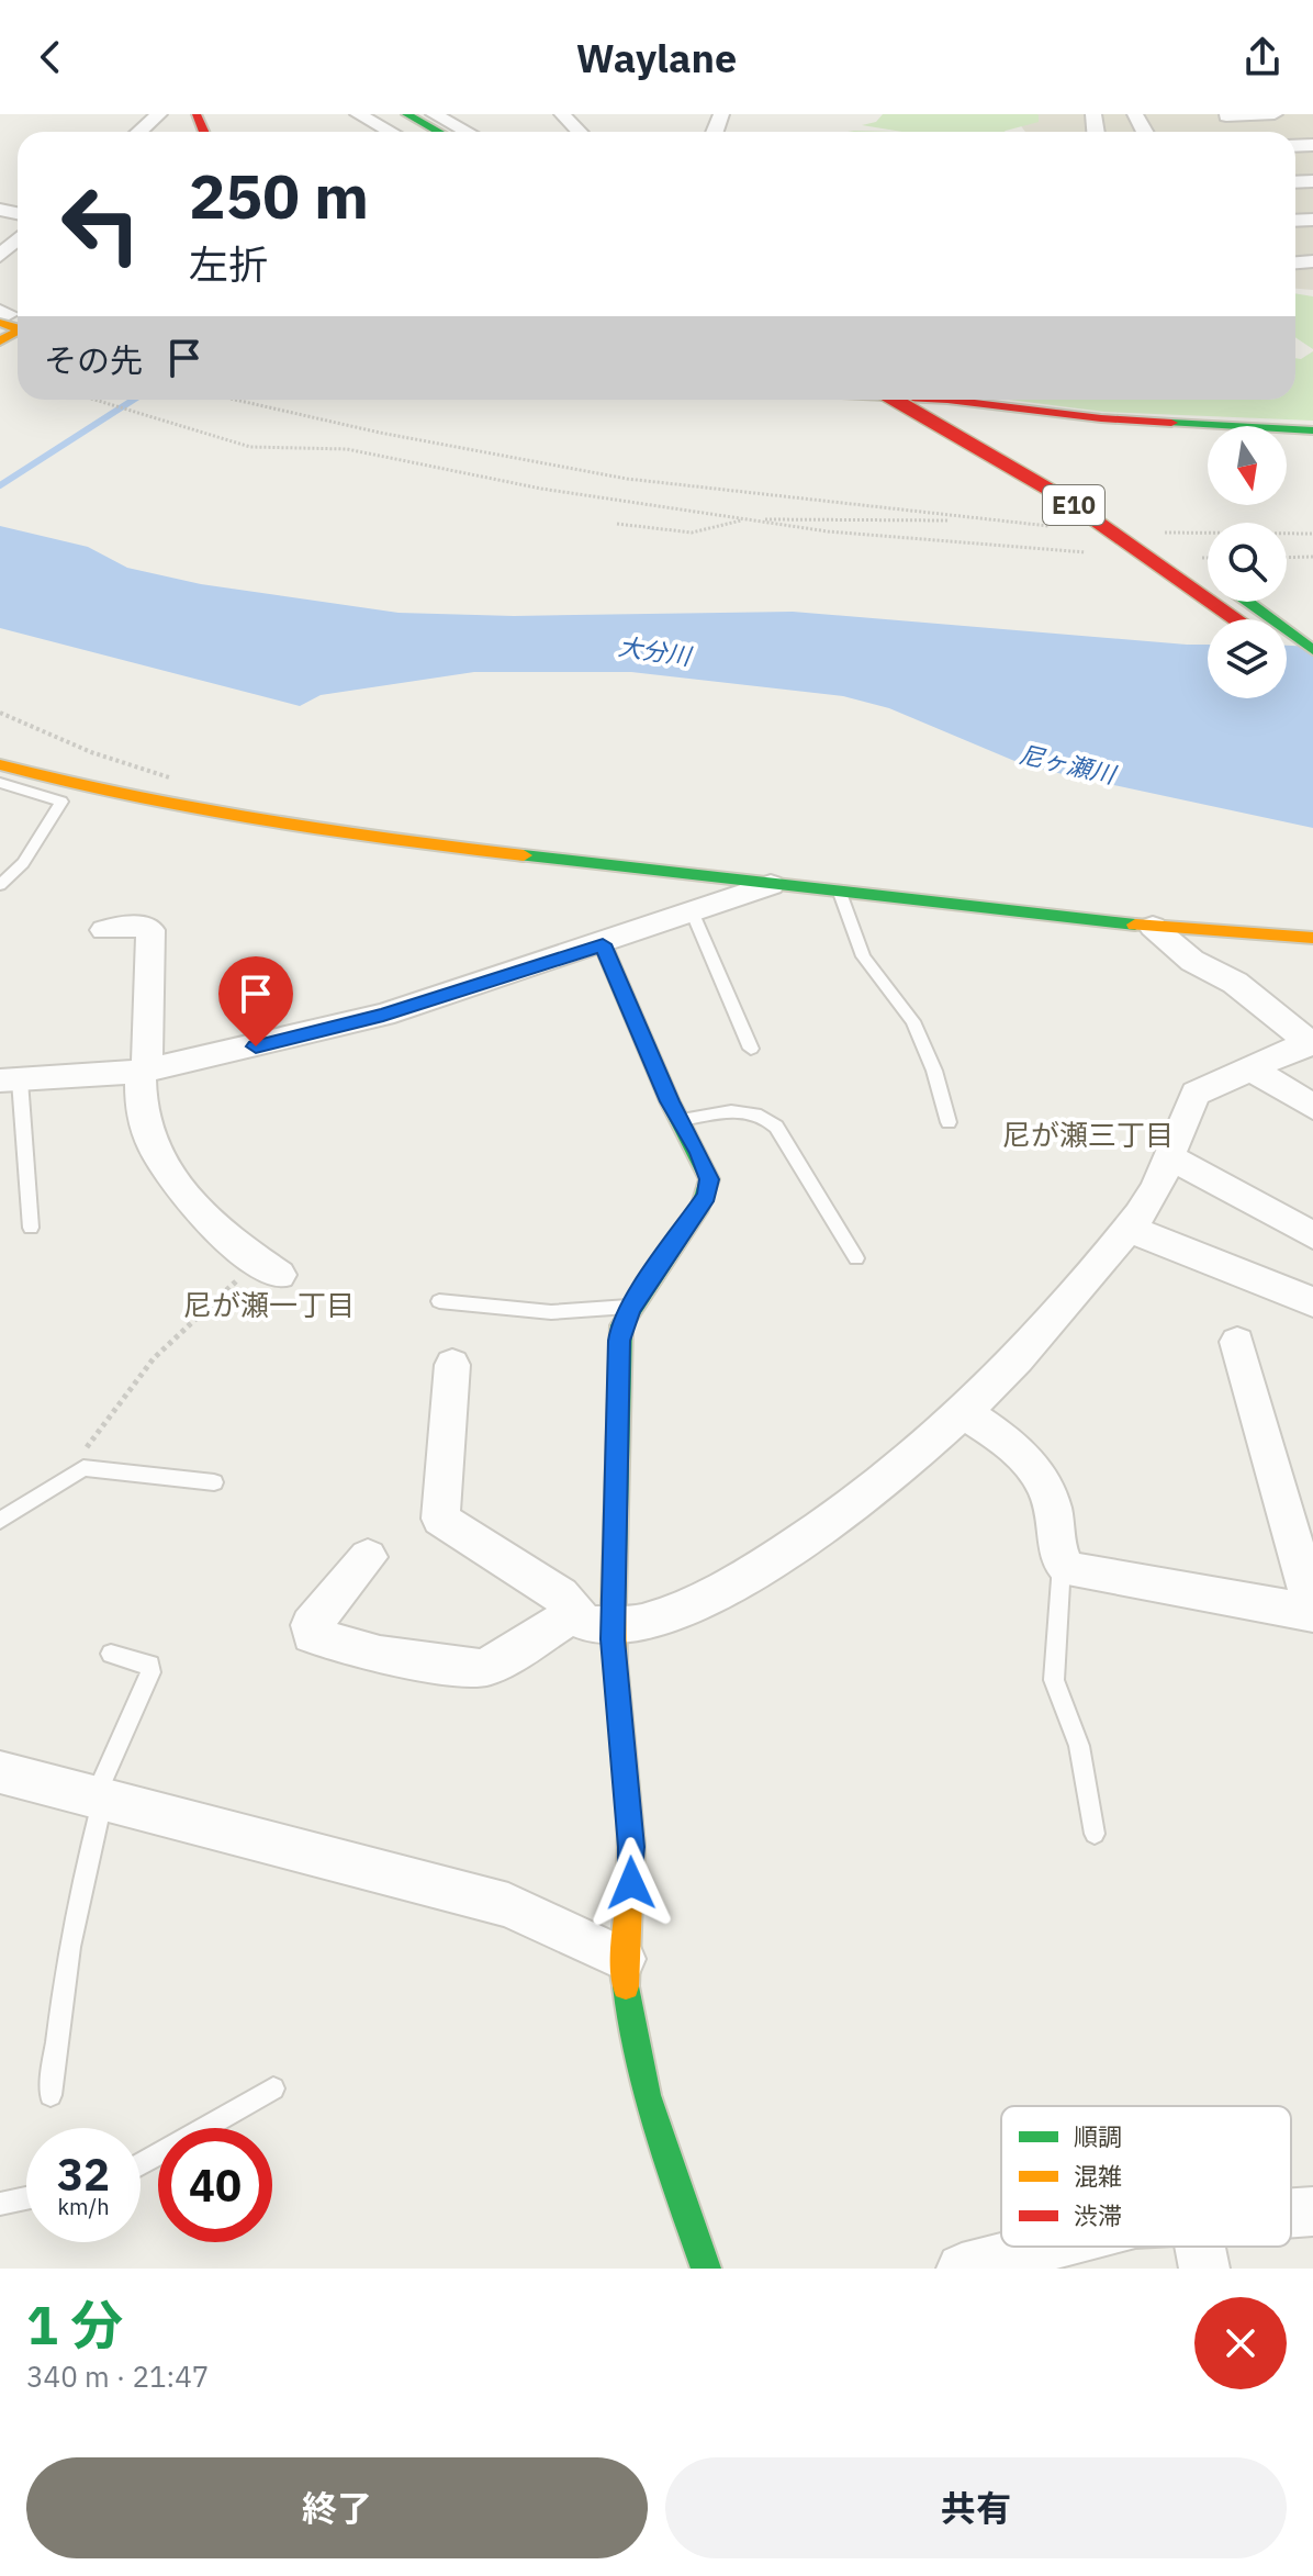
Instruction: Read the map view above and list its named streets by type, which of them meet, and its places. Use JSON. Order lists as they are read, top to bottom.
{
  "streets": {
    "main road": ["E10"]
  },
  "districts": ["尼が瀬三丁目", "尼が瀬一丁目"],
  "water": ["大分川", "尼ヶ瀬川"],
  "legend": ["順調", "混雑", "渋滞"],
  "north": "bottom",
  "page": {
    "header": "Waylane",
    "turn": ["250 m", "左折"],
    "then": "その先",
    "speed": "32 km/h",
    "limit": "40",
    "heading": ["1 分", "340 m · 21:47"],
    "buttons": ["終了", "共有"]
  }
}
